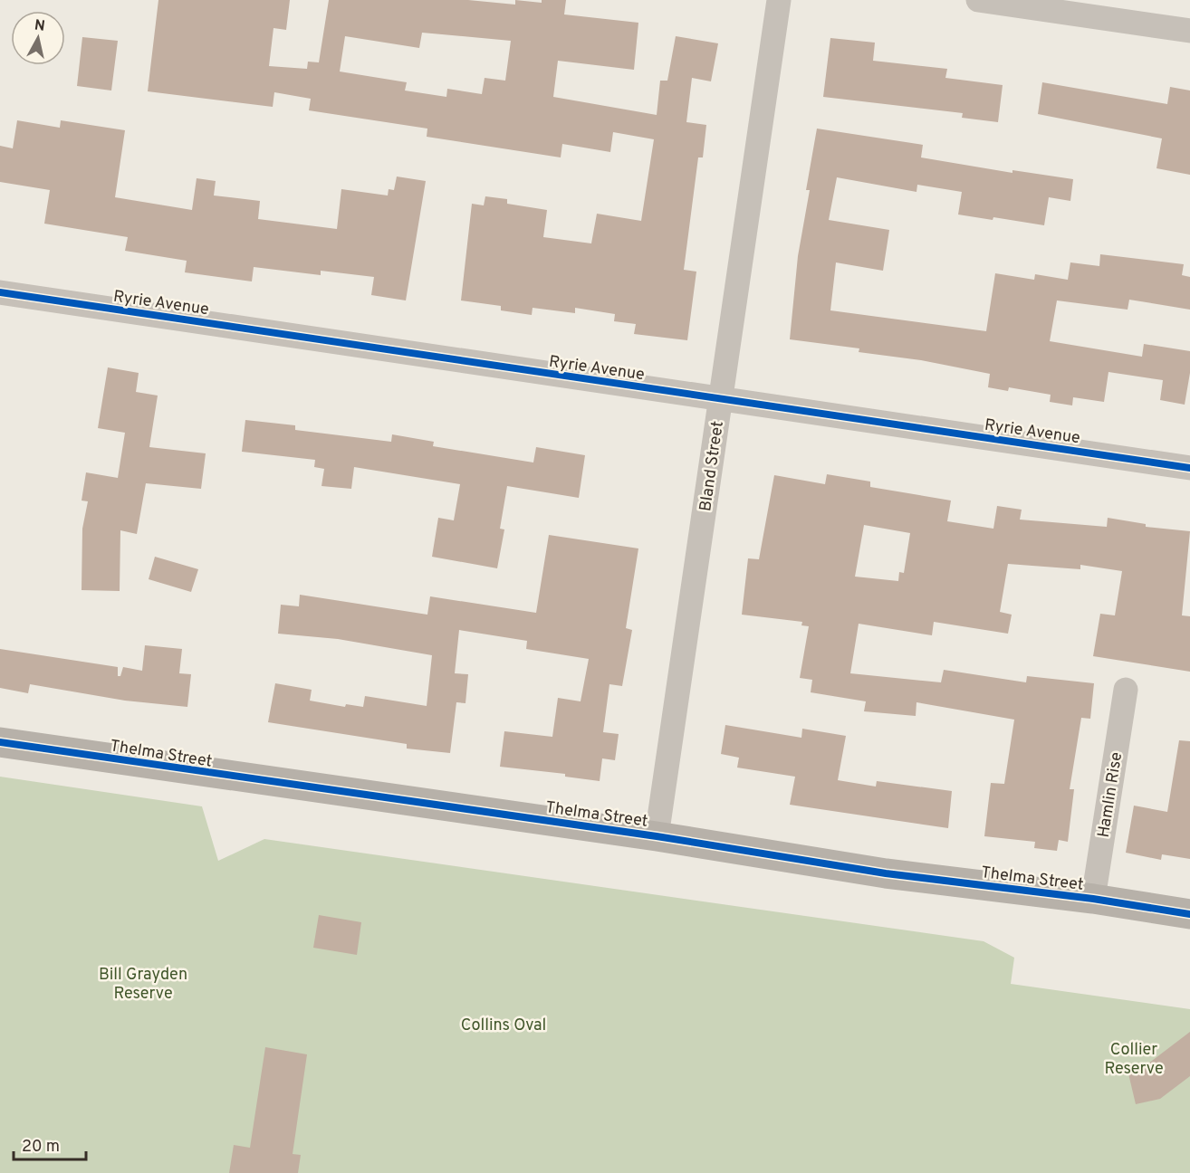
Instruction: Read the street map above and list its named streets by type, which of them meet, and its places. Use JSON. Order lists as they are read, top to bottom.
{
  "streets": {
    "main road": ["Thelma Street"],
    "street": ["Ryrie Avenue", "Bland Street", "Hamlin Rise"]
  },
  "crossings": [
    ["Ryrie Avenue", "Bland Street"],
    ["Bland Street", "Thelma Street"],
    ["Thelma Street", "Hamlin Rise"]
  ],
  "parks": ["Bill Grayden Reserve", "Collins Oval", "Collier Reserve"],
  "scale_bar": "20 m",
  "north": "top"
}
